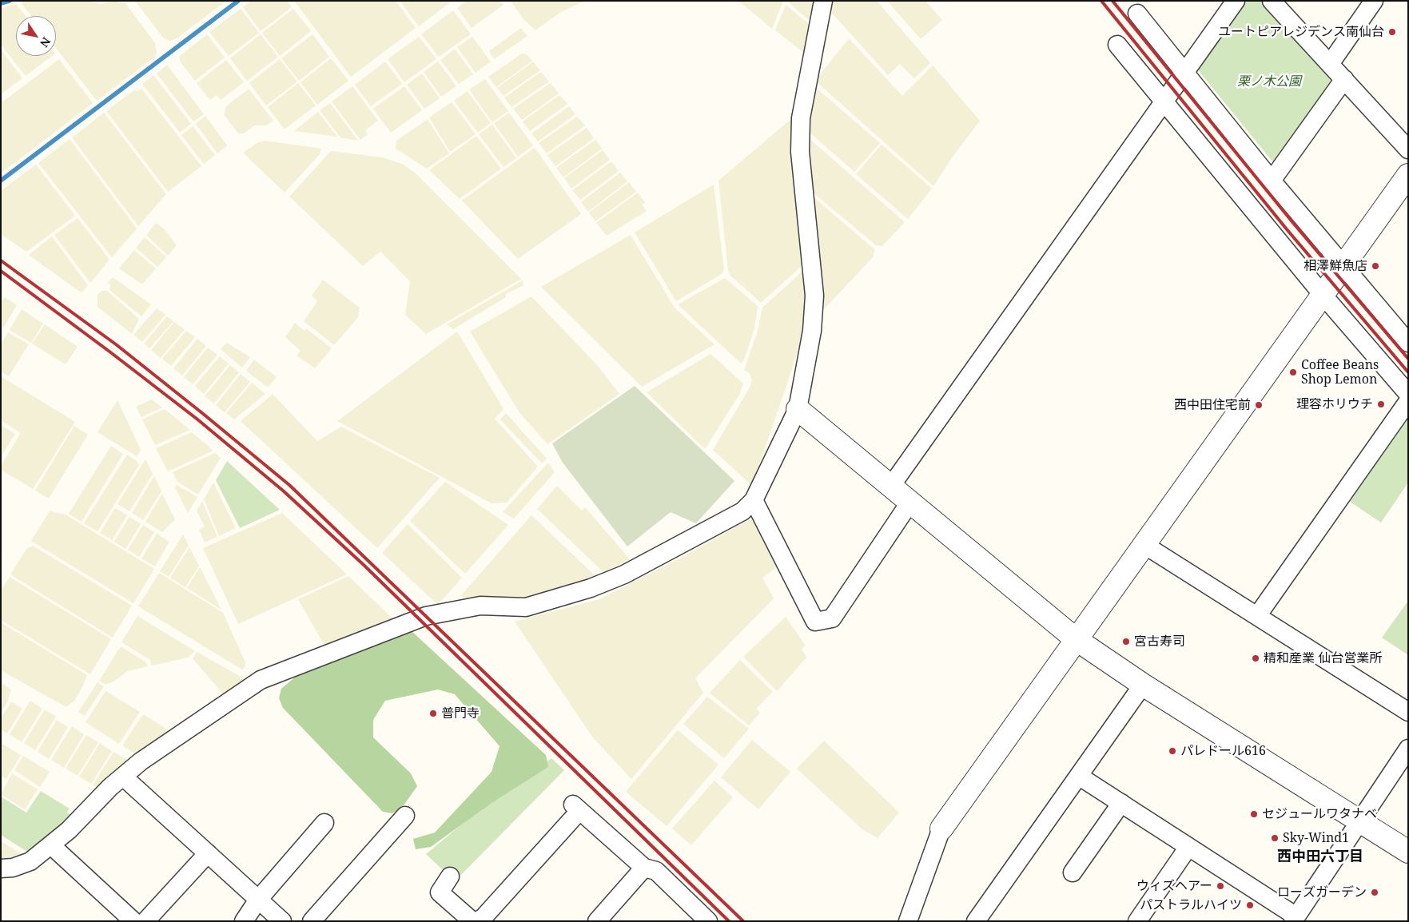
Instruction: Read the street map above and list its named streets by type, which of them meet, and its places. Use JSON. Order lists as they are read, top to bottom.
{
  "districts": ["西中田六丁目"],
  "parks": ["栗ノ木公園"],
  "places": [
    "ユートピアレジデンス南仙台",
    "相澤鮮魚店",
    "Coffee Beans Shop Lemon",
    "理容ホリウチ",
    "西中田住宅前",
    "宮古寿司",
    "精和産業 仙台営業所",
    "普門寺",
    "パレドール616",
    "セジュールワタナベ",
    "Sky-Wind1",
    "ウィズヘアー",
    "ローズガーデン",
    "パストラルハイツ"
  ],
  "north": "bottom right"
}
